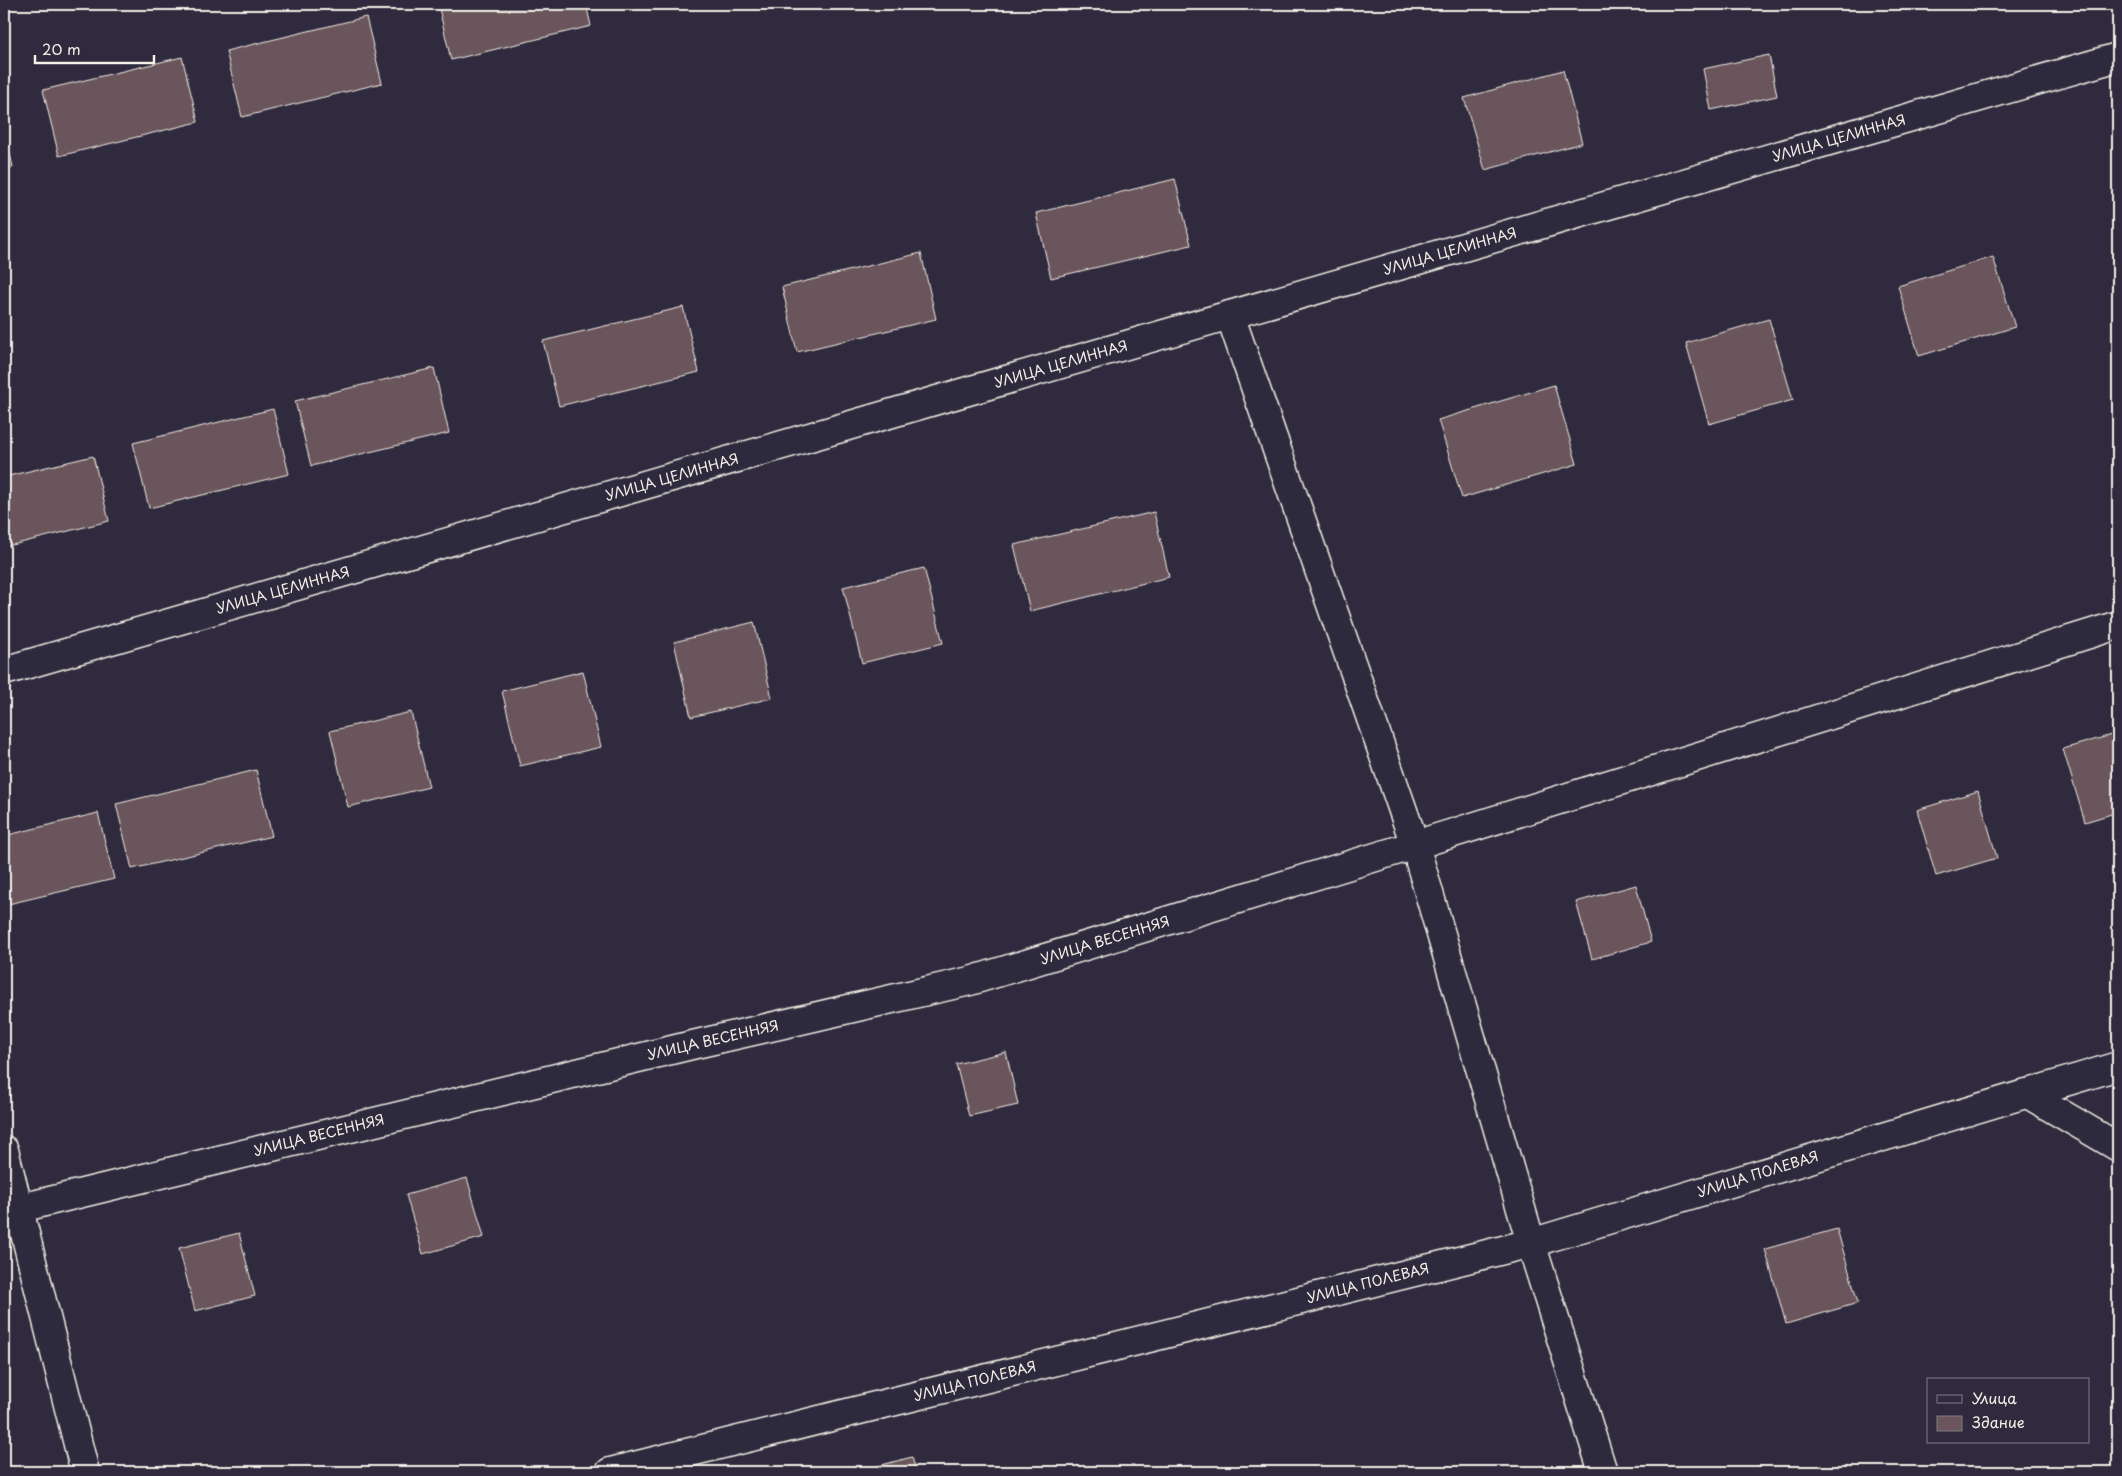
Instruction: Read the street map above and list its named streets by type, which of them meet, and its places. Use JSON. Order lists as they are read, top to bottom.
{
  "streets": {
    "street": ["УЛИЦА ЦЕЛИННАЯ", "УЛИЦА ВЕСЕННЯЯ", "УЛИЦА ПОЛЕВАЯ"]
  },
  "legend": ["Улица", "Здание"],
  "scale_bar": "20 m"
}
